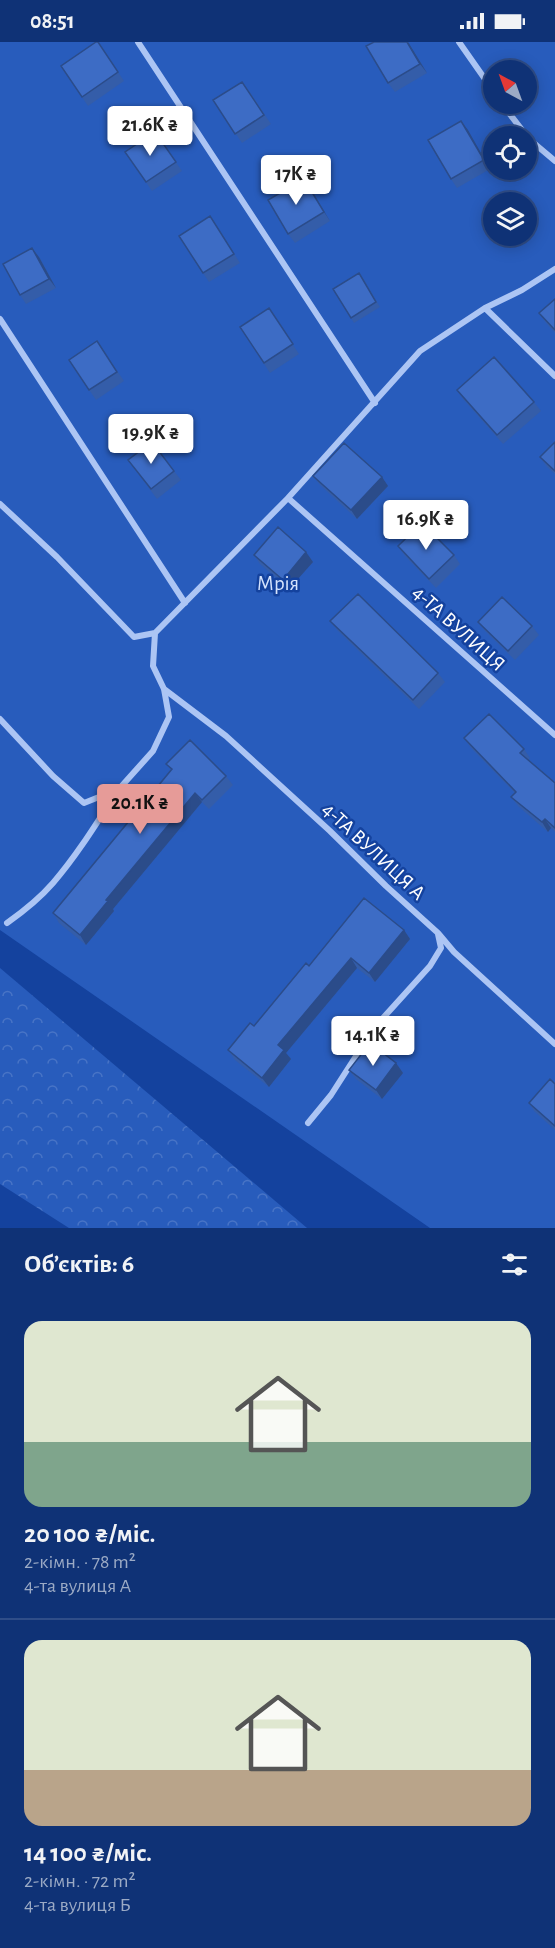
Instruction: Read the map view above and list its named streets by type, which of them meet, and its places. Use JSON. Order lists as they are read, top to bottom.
{
  "streets": {
    "street": ["4-ТА ВУЛИЦЯ", "4-ТА ВУЛИЦЯ А"]
  },
  "parks": ["Мрія"],
  "north": "top left",
  "page": {
    "status": "08:51",
    "price": [
      "21.6K ₴",
      "17K ₴",
      "19.9K ₴",
      "16.9K ₴",
      "20.1K ₴",
      "14.1K ₴"
    ],
    "heading": "Об’єктів: 6",
    "list": [
      {
        "name": "20 100 ₴/міс.",
        "note": "2-кімн. · 78 m² · 4-та вулиця А"
      },
      {
        "name": "14 100 ₴/міс.",
        "note": "2-кімн. · 72 m² · 4-та вулиця Б"
      }
    ]
  }
}
